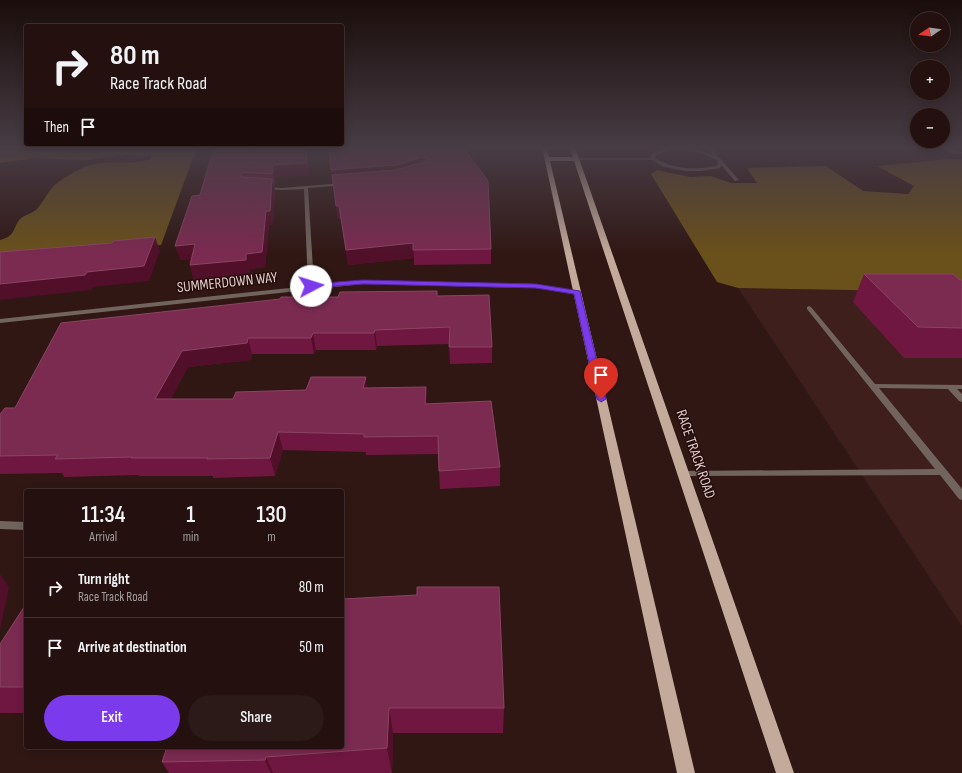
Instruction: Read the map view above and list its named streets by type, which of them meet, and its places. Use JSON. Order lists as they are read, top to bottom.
{
  "streets": {
    "main road": ["RACE TRACK ROAD"],
    "street": ["SUMMERDOWN WAY"]
  },
  "north": "left",
  "page": {
    "map_buttons": ["+", "−"],
    "turn": ["80 m", "Race Track Road"],
    "then": "Then",
    "eta": [
      "11:34",
      "Arrival",
      "1",
      "min",
      "130",
      "m"
    ],
    "list": [
      {
        "name": "Turn right",
        "note": "Race Track Road",
        "value": "80 m"
      },
      {
        "name": "Arrive at destination",
        "value": "50 m"
      }
    ],
    "buttons": ["Exit", "Share"]
  }
}
